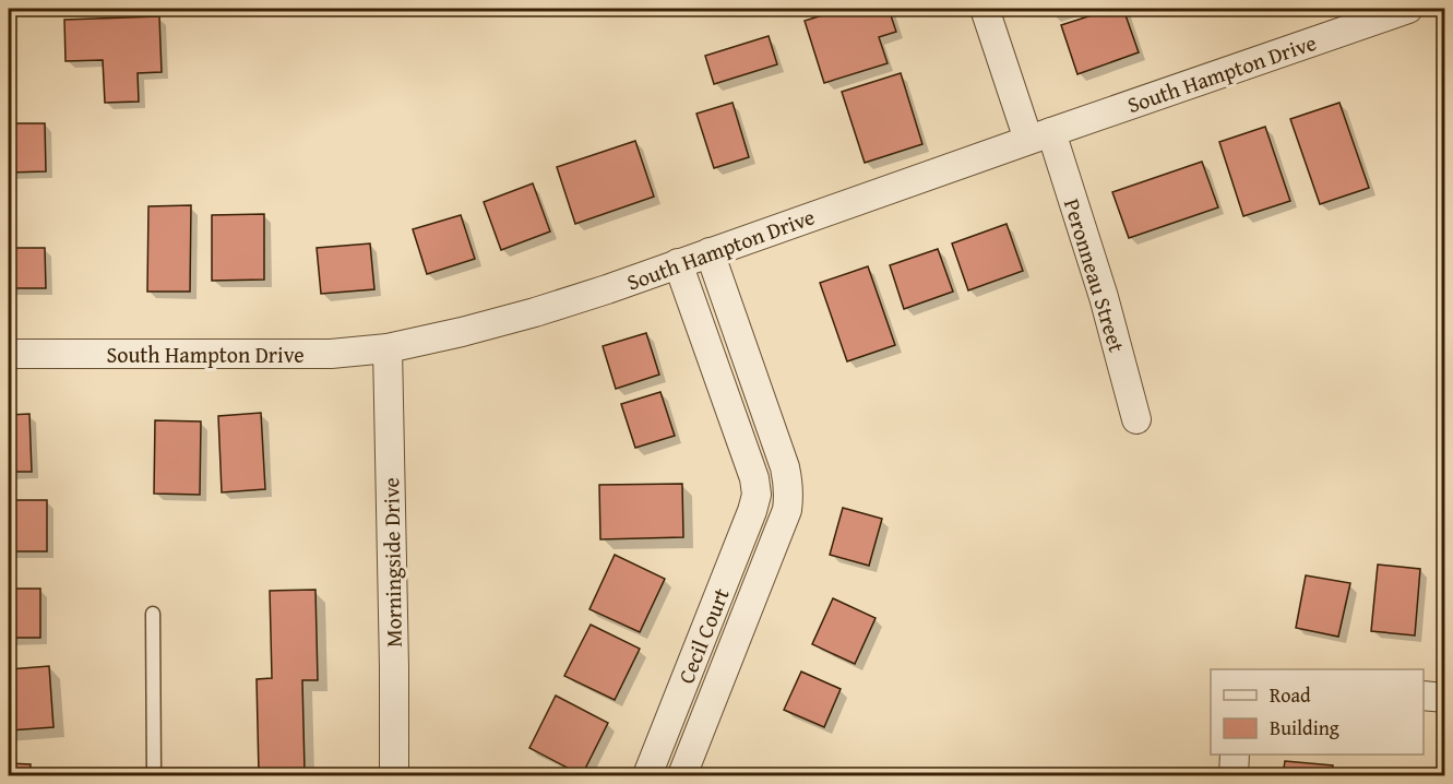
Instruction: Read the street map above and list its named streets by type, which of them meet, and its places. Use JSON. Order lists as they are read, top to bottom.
{
  "streets": {
    "street": [
      "South Hampton Drive",
      "Peronneau Street",
      "Morningside Drive",
      "Cecil Court"
    ]
  },
  "crossings": [
    ["South Hampton Drive", "Peronneau Street"],
    ["South Hampton Drive", "Morningside Drive"],
    ["South Hampton Drive", "Cecil Court"]
  ],
  "legend": ["Road", "Building"]
}
